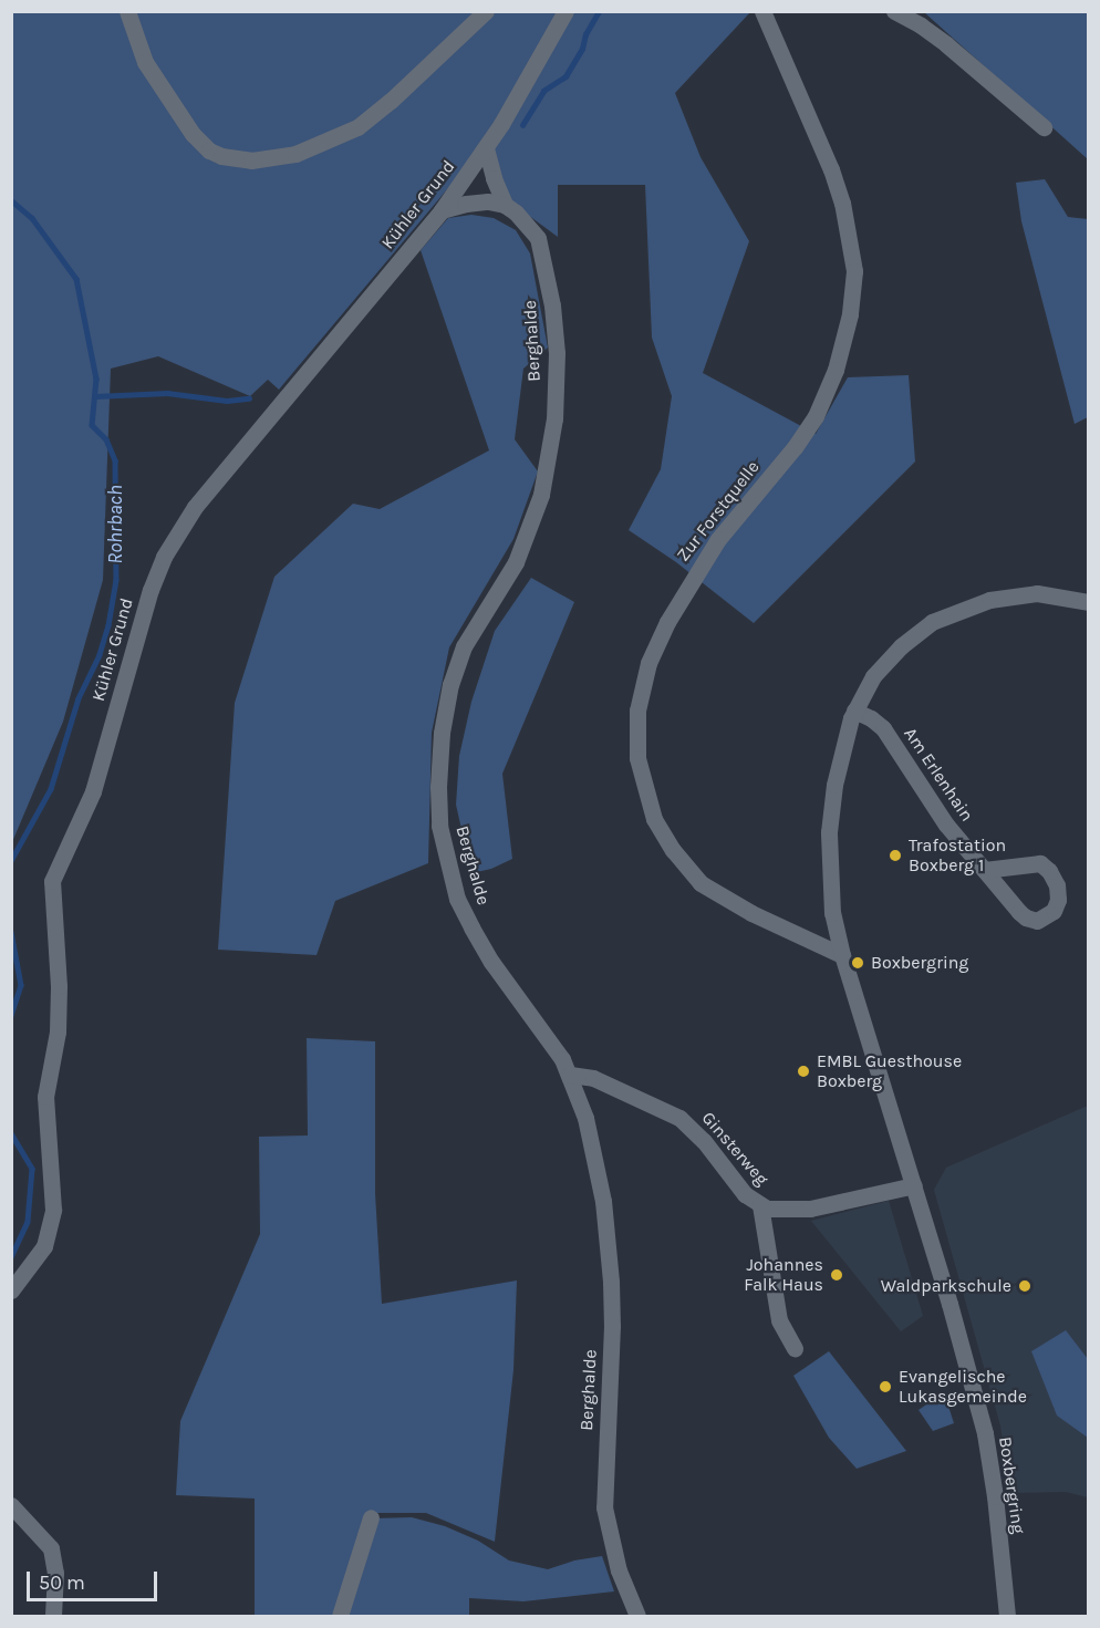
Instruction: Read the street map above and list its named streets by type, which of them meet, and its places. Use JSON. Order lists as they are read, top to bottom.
{
  "streets": {
    "street": [
      "Kühler Grund",
      "Berghalde",
      "Zur Forstquelle",
      "Am Erlenhain",
      "Ginsterweg",
      "Boxbergring"
    ]
  },
  "crossings": [
    ["Kühler Grund", "Berghalde"],
    ["Berghalde", "Ginsterweg"],
    ["Zur Forstquelle", "Boxbergring"],
    ["Am Erlenhain", "Boxbergring"],
    ["Ginsterweg", "Boxbergring"]
  ],
  "water": ["Rohrbach"],
  "places": [
    "Trafostation Boxberg 1",
    "Boxbergring",
    "EMBL Guesthouse Boxberg",
    "Johannes Falk Haus",
    "Waldparkschule",
    "Evangelische Lukasgemeinde"
  ],
  "scale_bar": "50 m"
}
